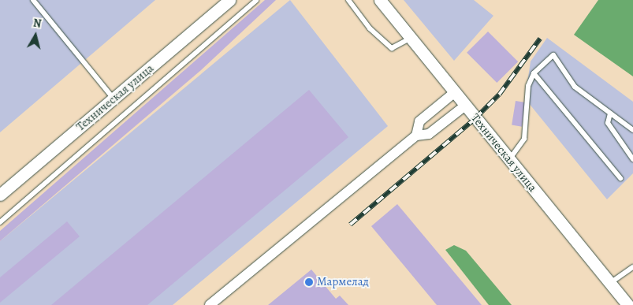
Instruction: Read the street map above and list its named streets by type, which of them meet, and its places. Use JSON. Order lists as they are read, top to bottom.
{
  "streets": {
    "street": ["Техническая улица"]
  },
  "places": ["Мармелад"],
  "north": "top"
}
